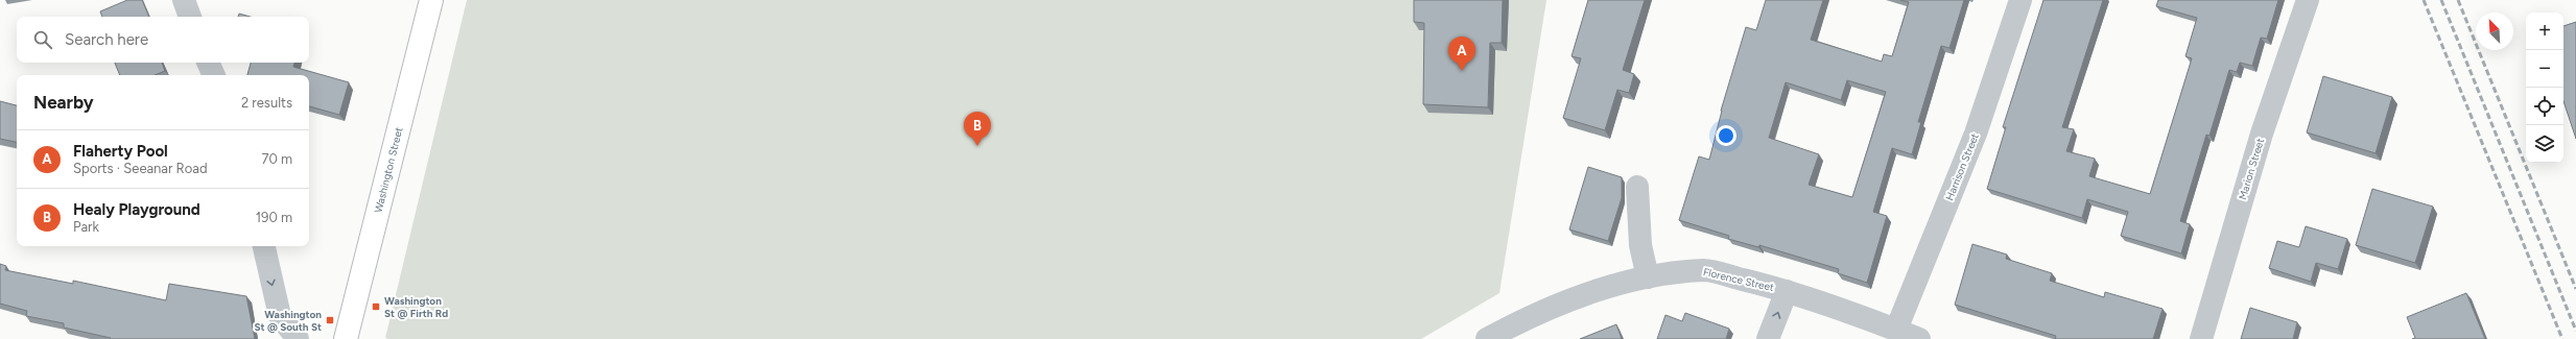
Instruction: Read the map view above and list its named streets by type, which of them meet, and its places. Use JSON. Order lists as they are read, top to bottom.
{
  "streets": {
    "main road": ["Washington Street"],
    "street": ["Harrison Street", "Marion Street", "Florence Street"]
  },
  "crossings": [
    ["Harrison Street", "Florence Street"]
  ],
  "places": {
    "transit": ["Washington St @ Firth Rd", "Washington St @ South St"]
  },
  "north": "top left",
  "page": {
    "map_buttons": ["+", "−"],
    "search": "Search here",
    "pins": ["A", "B"],
    "heading": ["Nearby", "2 results"],
    "list": [
      {
        "mark": "A",
        "name": "Flaherty Pool",
        "note": "Sports · Seeanar Road",
        "value": "70 m"
      },
      {
        "mark": "B",
        "name": "Healy Playground",
        "note": "Park",
        "value": "190 m"
      }
    ]
  }
}
